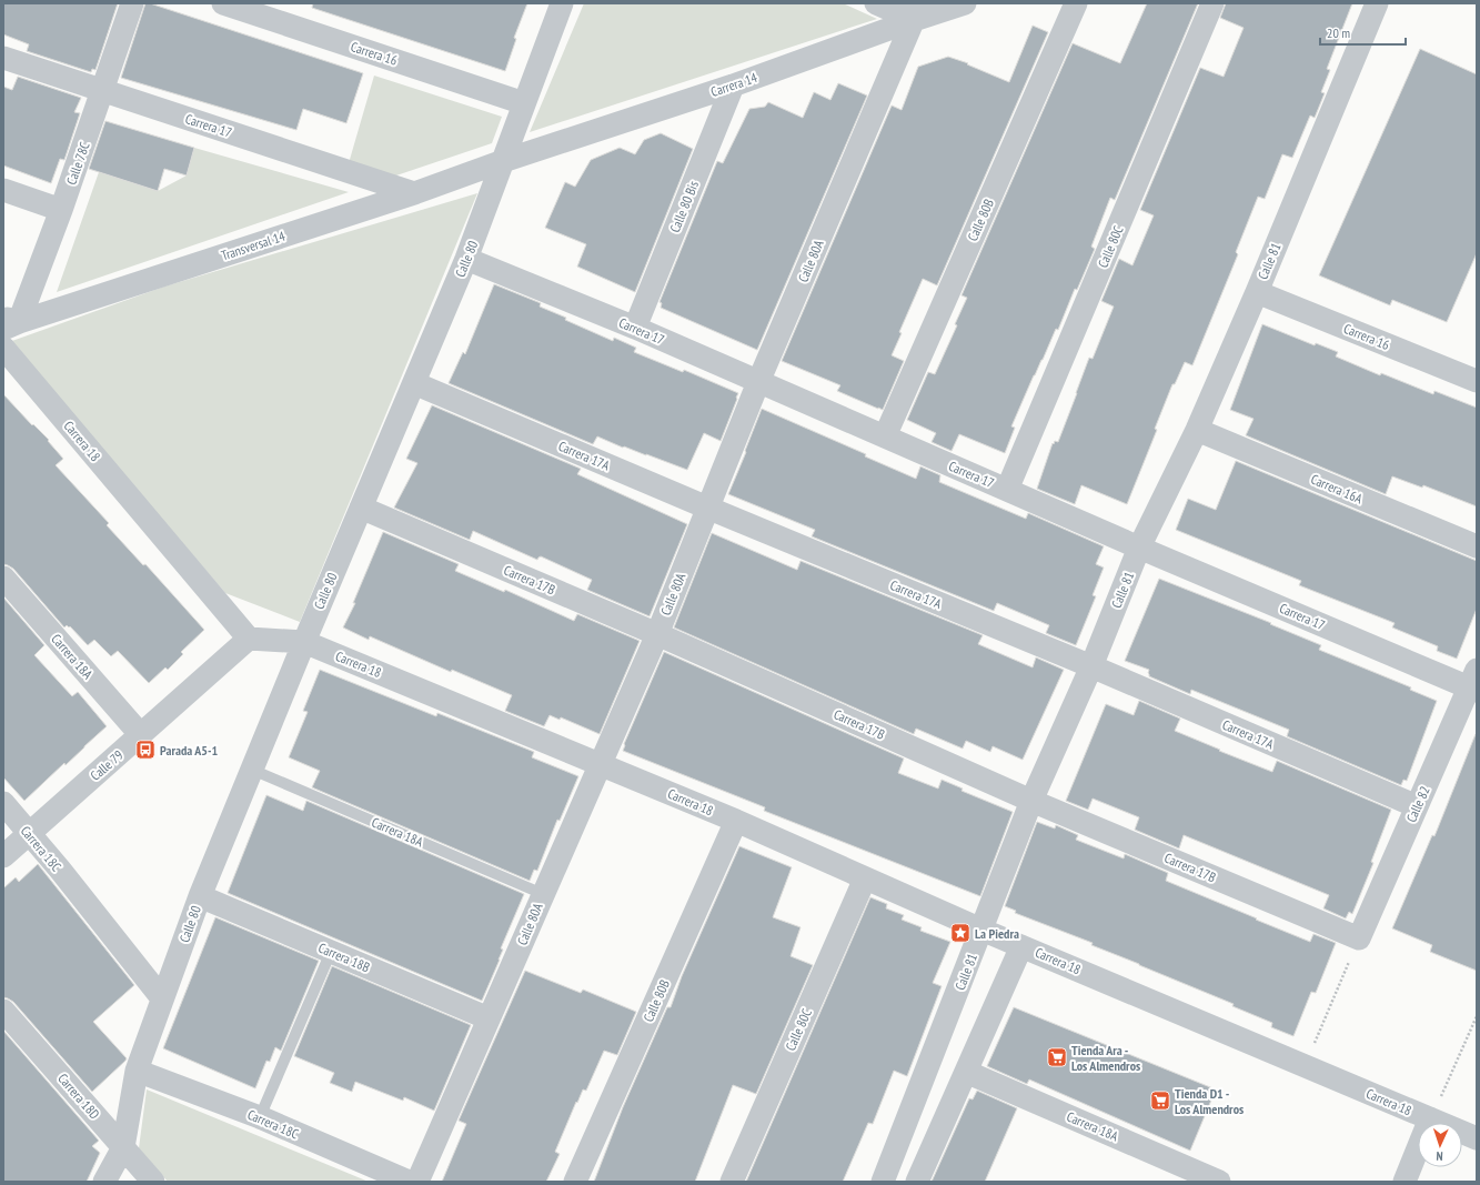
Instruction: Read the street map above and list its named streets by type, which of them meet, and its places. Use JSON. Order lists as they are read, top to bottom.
{
  "streets": {
    "street": [
      "Carrera 16",
      "Carrera 14",
      "Carrera 17",
      "Calle 78C",
      "Calle 80 Bis",
      "Calle 80B",
      "Transversal 14",
      "Calle 80C",
      "Calle 80",
      "Calle 80A",
      "Calle 81",
      "Carrera 18",
      "Carrera 17A",
      "Carrera 16A",
      "Carrera 17B",
      "Carrera 18A",
      "Calle 79",
      "Calle 82",
      "Carrera 18C",
      "Carrera 18B",
      "Carrera 18D"
    ]
  },
  "crossings": [
    ["Carrera 16", "Calle 80"],
    ["Carrera 16", "Calle 81"],
    ["Carrera 14", "Calle 80 Bis"],
    ["Carrera 14", "Transversal 14"],
    ["Carrera 14", "Calle 80"],
    ["Carrera 14", "Calle 80A"],
    ["Carrera 17", "Calle 78C"],
    ["Carrera 17", "Calle 80 Bis"],
    ["Carrera 17", "Calle 80B"],
    ["Carrera 17", "Transversal 14"],
    ["Carrera 17", "Calle 80C"],
    ["Carrera 17", "Calle 80"],
    ["Carrera 17", "Calle 80A"],
    ["Carrera 17", "Calle 81"],
    ["Carrera 17", "Calle 82"],
    ["Calle 78C", "Transversal 14"],
    ["Calle 80B", "Carrera 18"],
    ["Transversal 14", "Calle 80"],
    ["Calle 80C", "Carrera 18"],
    ["Calle 80", "Carrera 18"],
    ["Calle 80", "Carrera 17A"],
    ["Calle 80", "Carrera 17B"],
    ["Calle 80", "Carrera 18A"],
    ["Calle 80", "Carrera 18C"],
    ["Calle 80", "Carrera 18B"],
    ["Calle 80", "Carrera 18D"],
    ["Calle 80A", "Carrera 18"],
    ["Calle 80A", "Carrera 17A"],
    ["Calle 80A", "Carrera 17B"],
    ["Calle 80A", "Carrera 18A"],
    ["Calle 80A", "Carrera 18B"],
    ["Calle 81", "Carrera 18"],
    ["Calle 81", "Carrera 17A"],
    ["Calle 81", "Carrera 16A"],
    ["Calle 81", "Carrera 17B"],
    ["Carrera 18", "Calle 79"],
    ["Carrera 17A", "Calle 82"],
    ["Carrera 17B", "Calle 82"],
    ["Carrera 18A", "Calle 79"],
    ["Calle 79", "Carrera 18C"]
  ],
  "places": {
    "bus stop": ["Parada A5-1"],
    "place": ["La Piedra"],
    "supermarket": ["Tienda Ara - Los Almendros", "Tienda D1 - Los Almendros"]
  },
  "scale_bar": "20 m",
  "north": "bottom"
}
